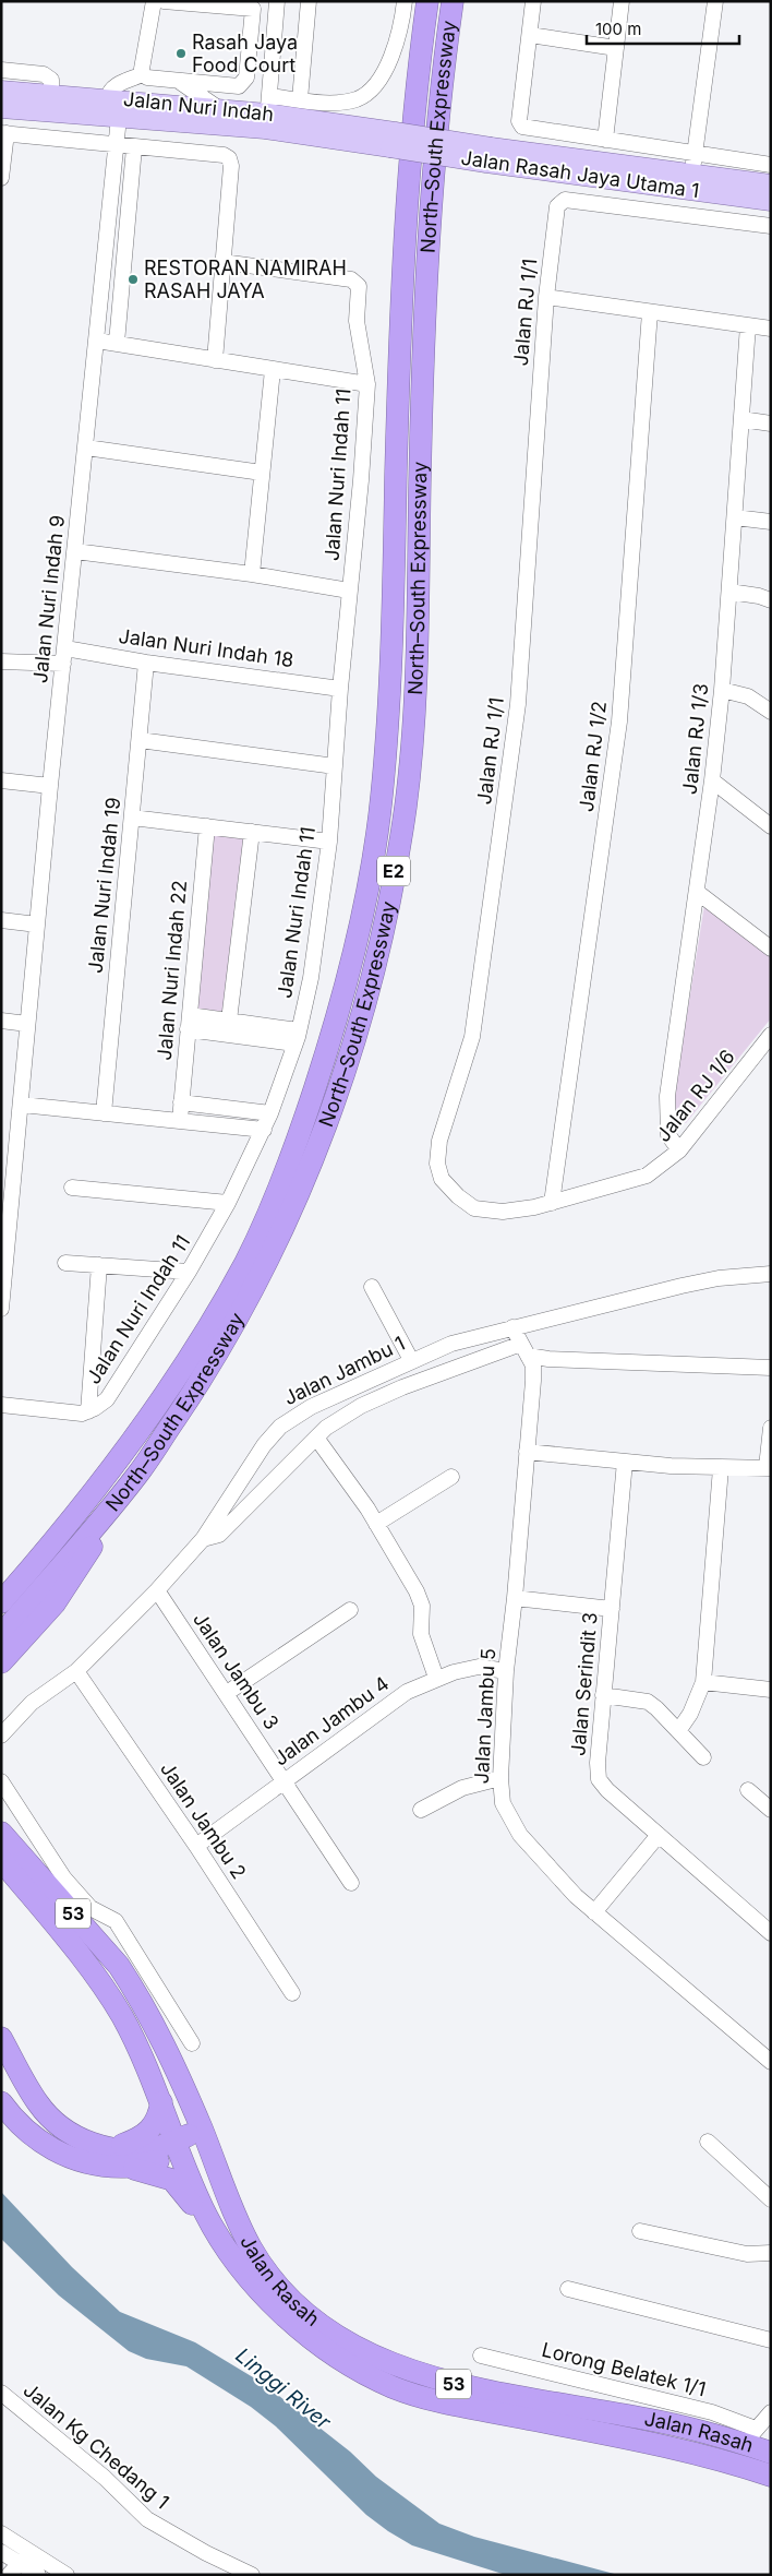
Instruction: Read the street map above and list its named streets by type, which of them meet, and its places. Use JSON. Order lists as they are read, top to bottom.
{
  "streets": {
    "highway": [
      "North–South Expressway",
      "E2",
      "53",
      "Jalan Rasah"
    ],
    "main road": ["Jalan Nuri Indah", "Jalan Rasah Jaya Utama 1"],
    "street": [
      "Jalan RJ 1/1",
      "Jalan Nuri Indah 11",
      "Jalan Nuri Indah 9",
      "Jalan Nuri Indah 18",
      "Jalan RJ 1/3",
      "Jalan RJ 1/2",
      "Jalan Nuri Indah 19",
      "Jalan Nuri Indah 22",
      "Jalan RJ 1/6",
      "Jalan Jambu 1",
      "Jalan Jambu 3",
      "Jalan Serindit 3",
      "Jalan Jambu 5",
      "Jalan Jambu 4",
      "Jalan Jambu 2",
      "Lorong Belatek 1/1",
      "Jalan Kg Chedang 1"
    ]
  },
  "crossings": [
    ["Jalan Nuri Indah", "Jalan Rasah Jaya Utama 1"],
    ["Jalan Nuri Indah", "Jalan Nuri Indah 9"],
    ["Jalan RJ 1/1", "Jalan RJ 1/2"],
    ["Jalan RJ 1/1", "Jalan RJ 1/6"],
    ["Jalan Nuri Indah 11", "Jalan Nuri Indah 18"],
    ["Jalan Nuri Indah 9", "Jalan Nuri Indah 18"],
    ["Jalan Nuri Indah 18", "Jalan Nuri Indah 19"],
    ["Jalan RJ 1/3", "Jalan RJ 1/6"],
    ["Jalan RJ 1/2", "Jalan RJ 1/6"],
    ["Jalan Jambu 1", "Jalan Jambu 3"],
    ["Jalan Jambu 1", "Jalan Jambu 5"],
    ["Jalan Jambu 1", "Jalan Jambu 2"],
    ["Jalan Jambu 3", "Jalan Jambu 4"],
    ["Jalan Jambu 5", "Jalan Jambu 4"],
    ["Jalan Jambu 4", "Jalan Jambu 2"],
    ["Jalan Rasah", "Lorong Belatek 1/1"]
  ],
  "water": ["Linggi River"],
  "places": ["Rasah Jaya Food Court", "RESTORAN NAMIRAH RASAH JAYA"],
  "scale_bar": "100 m"
}
